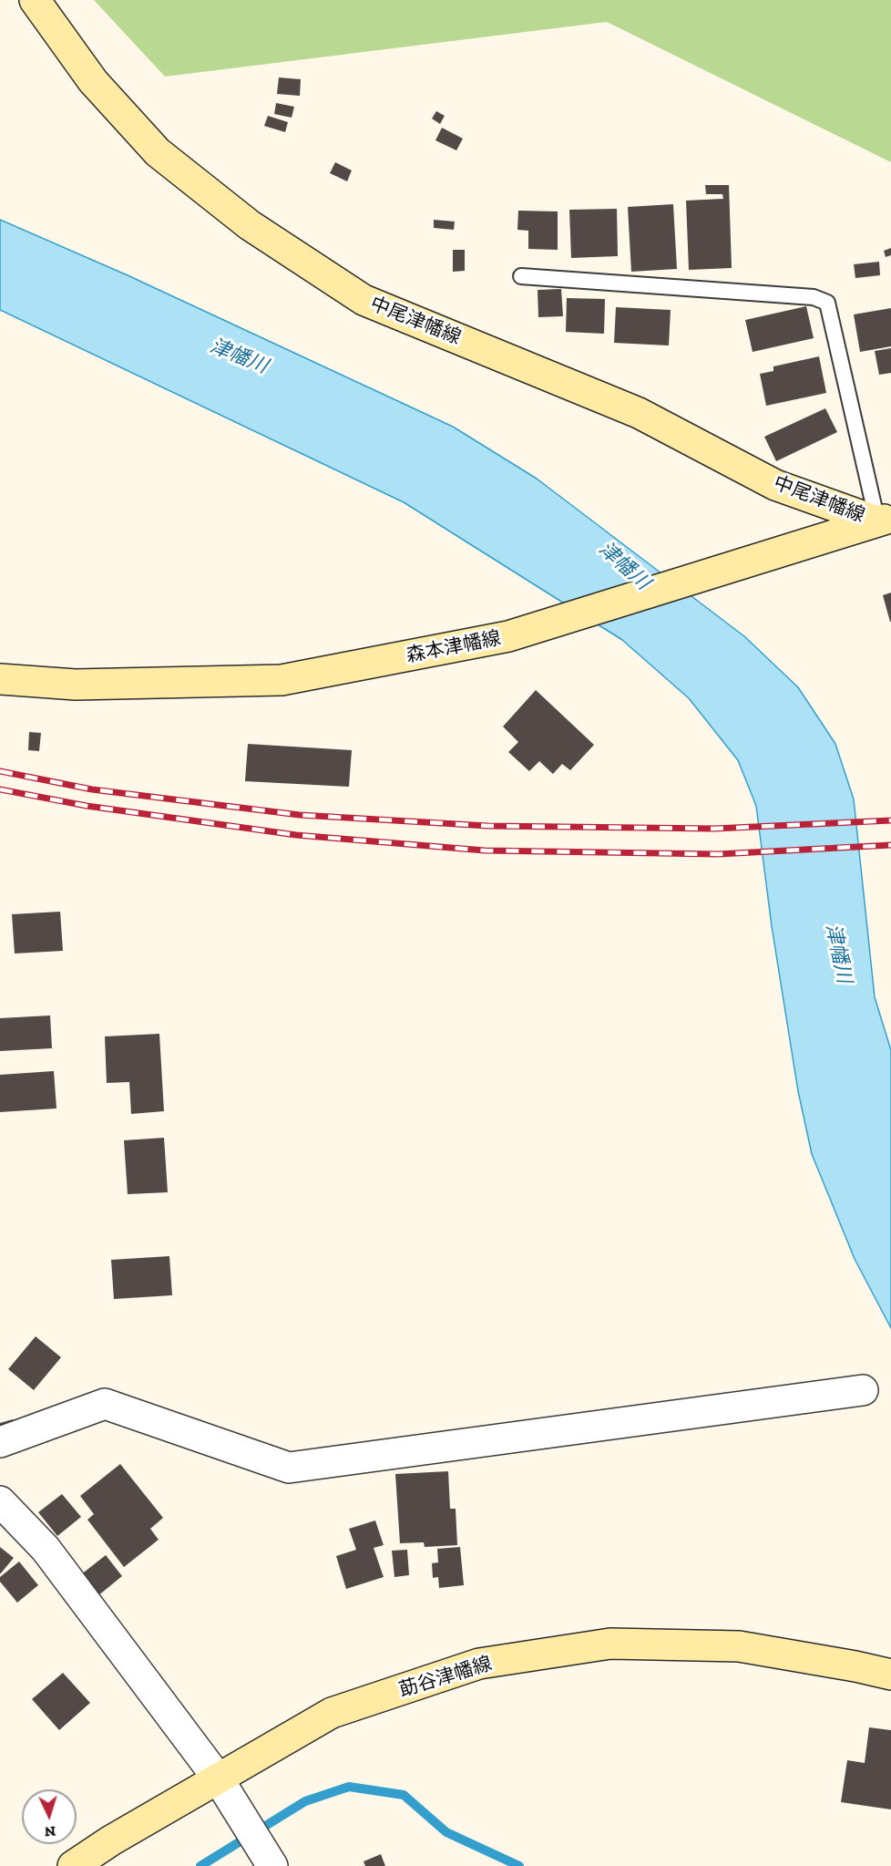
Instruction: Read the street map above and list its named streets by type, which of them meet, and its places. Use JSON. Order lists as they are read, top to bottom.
{
  "streets": {
    "main road": ["中尾津幡線", "森本津幡線", "莇谷津幡線"]
  },
  "crossings": [
    ["中尾津幡線", "森本津幡線"]
  ],
  "water": ["津幡川"],
  "north": "bottom"
}
